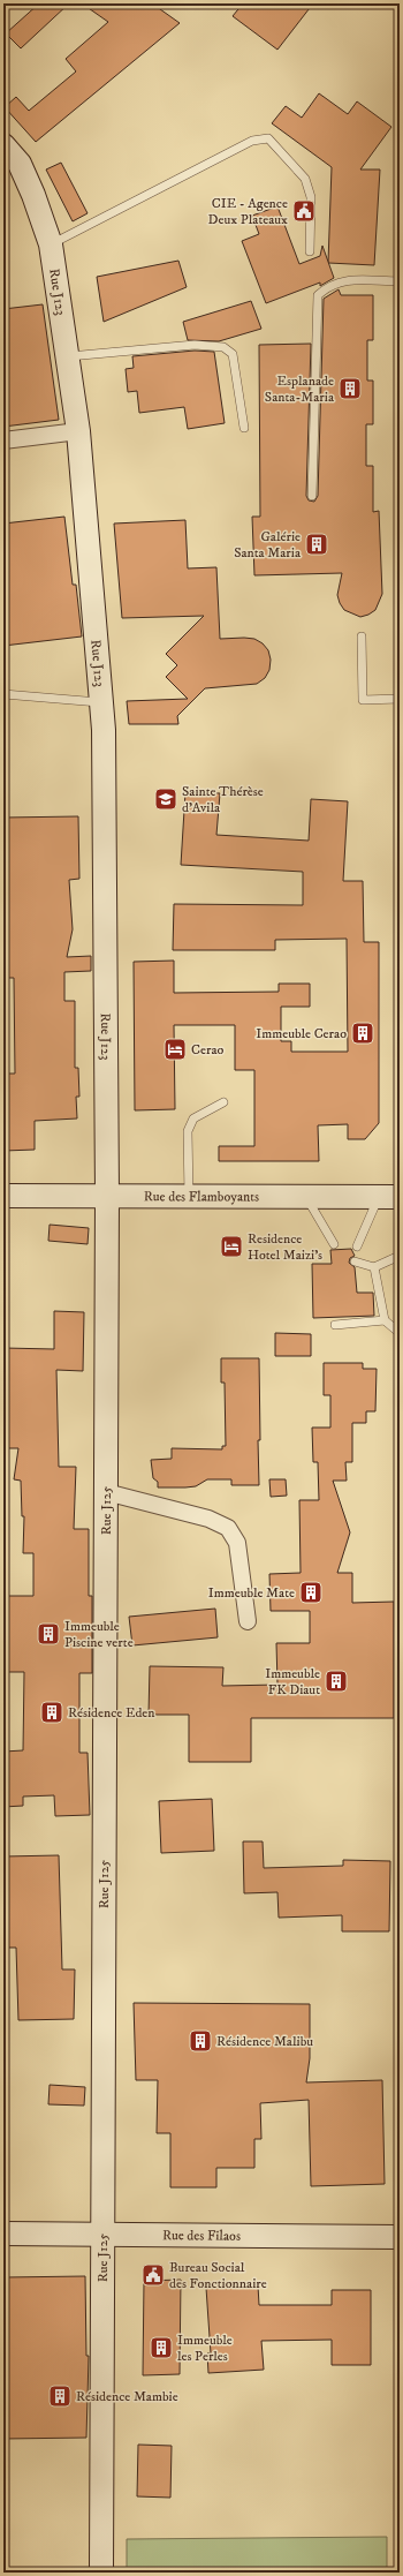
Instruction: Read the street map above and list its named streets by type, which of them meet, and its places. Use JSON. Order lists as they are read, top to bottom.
{
  "streets": {
    "street": [
      "Rue J123",
      "Rue des Flamboyants",
      "Rue J125",
      "Rue des Filaos"
    ]
  },
  "crossings": [
    ["Rue J123", "Rue des Flamboyants"],
    ["Rue J123", "Rue J125"],
    ["Rue des Flamboyants", "Rue J125"],
    ["Rue J125", "Rue des Filaos"]
  ],
  "places": {
    "public building": ["CIE - Agence Deux Plateaux", "Bureau Social des Fonctionnaire"],
    "building": [
      "Esplanade Santa-Maria",
      "Galérie Santa Maria",
      "Immeuble Cerao",
      "Immeuble Mate",
      "Immeuble Piscine verte",
      "Immeuble FK Diaut",
      "Résidence Eden",
      "Résidence Malibu",
      "Immeuble les Perles",
      "Résidence Mambie"
    ],
    "school or university": ["Sainte Thérèse d’Avila"],
    "hotel": ["Cerao", "Residence Hotel Maizi's"]
  }
}
